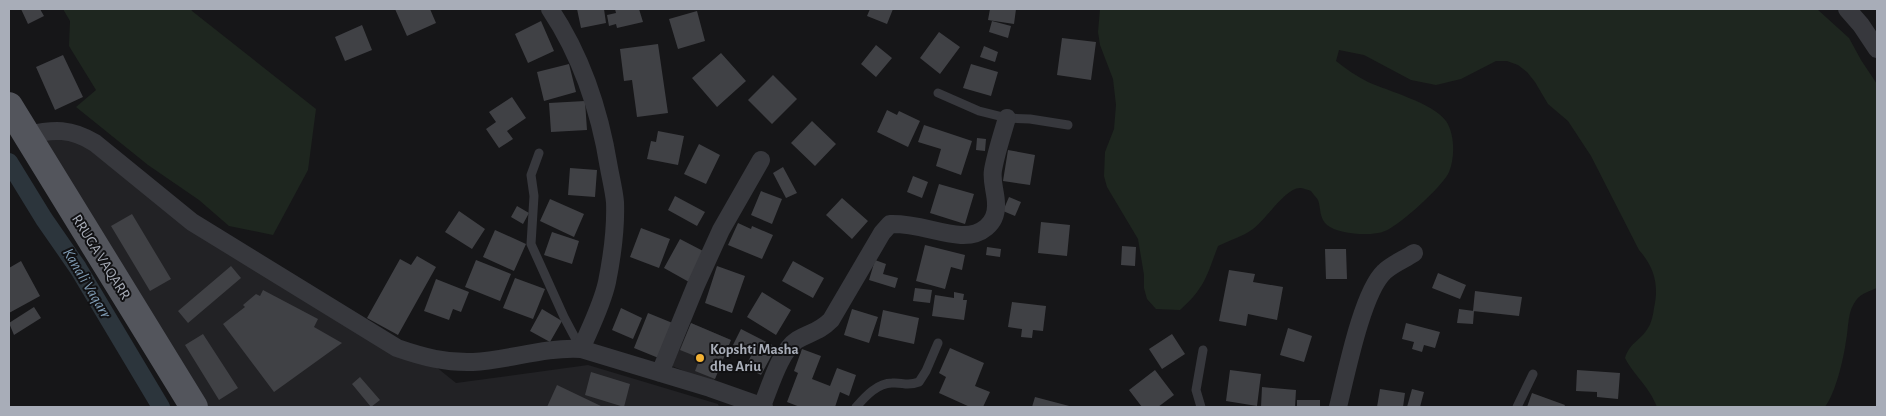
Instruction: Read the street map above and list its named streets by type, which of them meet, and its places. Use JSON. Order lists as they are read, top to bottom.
{
  "streets": {
    "main road": ["RRUGA VAQARR"]
  },
  "water": ["Kanali Vaqarr"],
  "places": ["Kopshti Masha dhe Ariu"]
}
